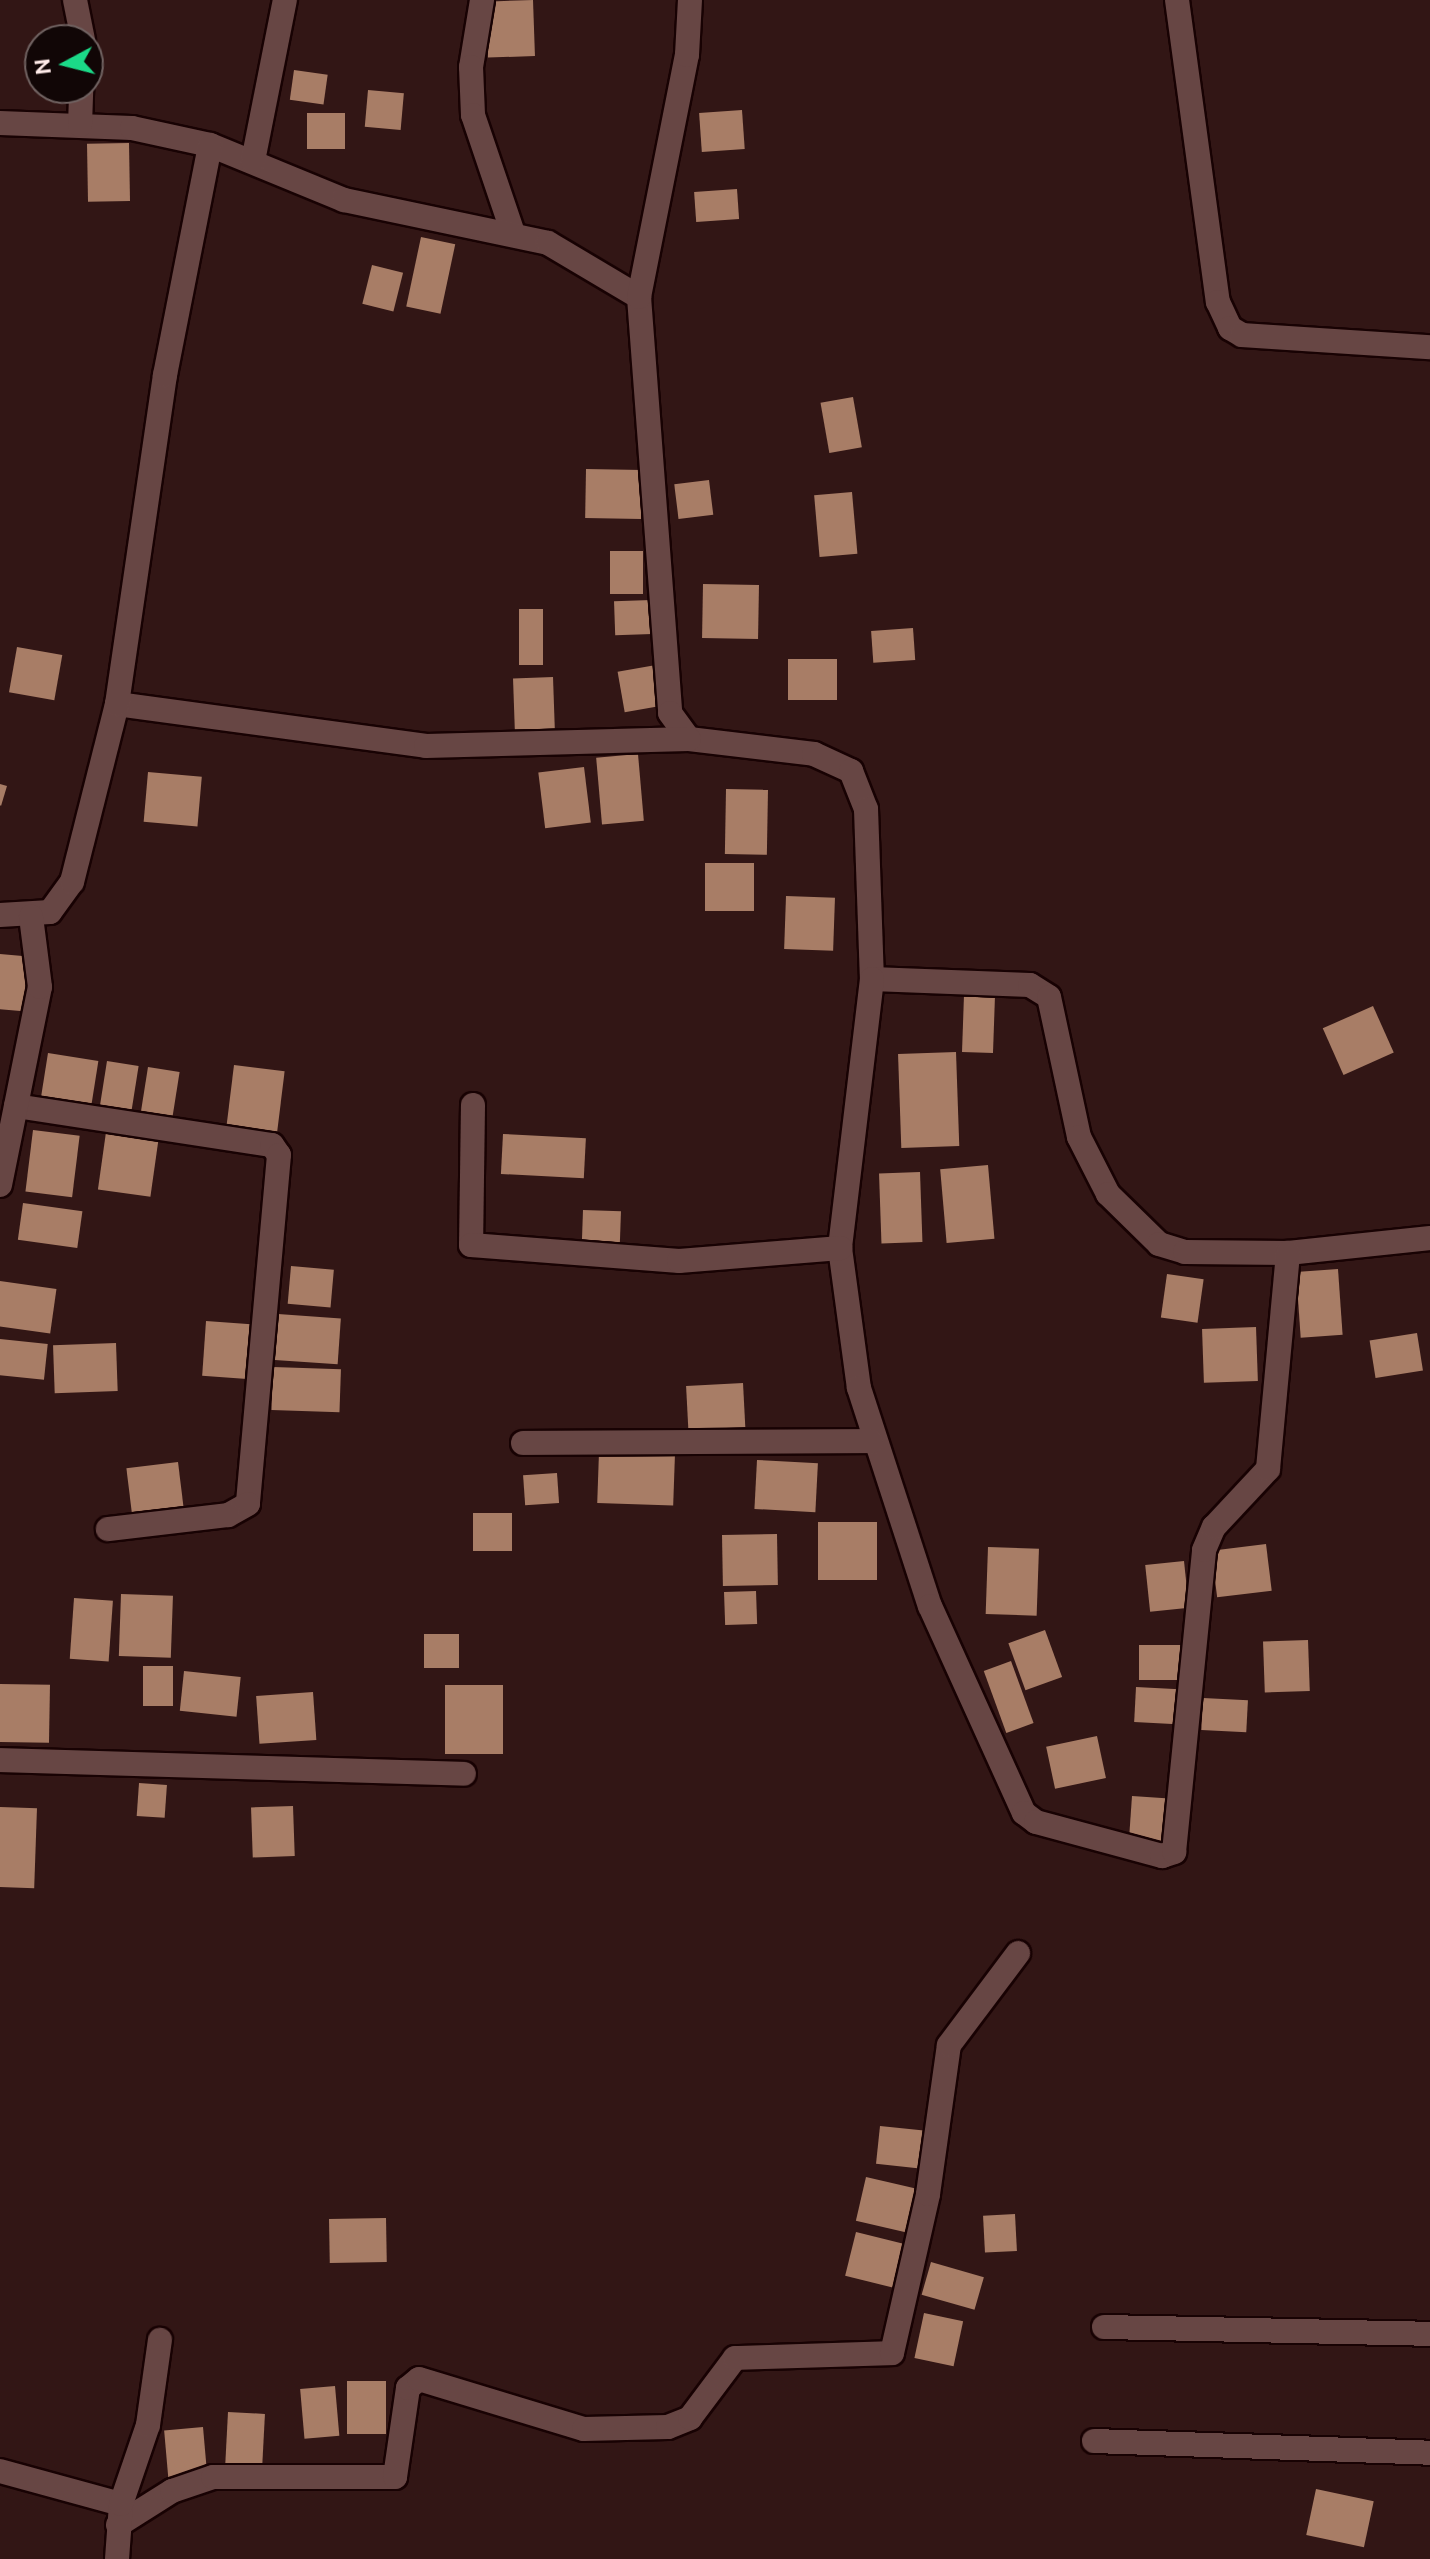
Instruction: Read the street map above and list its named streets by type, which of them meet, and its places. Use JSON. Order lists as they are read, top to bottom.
{
  "north": "left"
}
